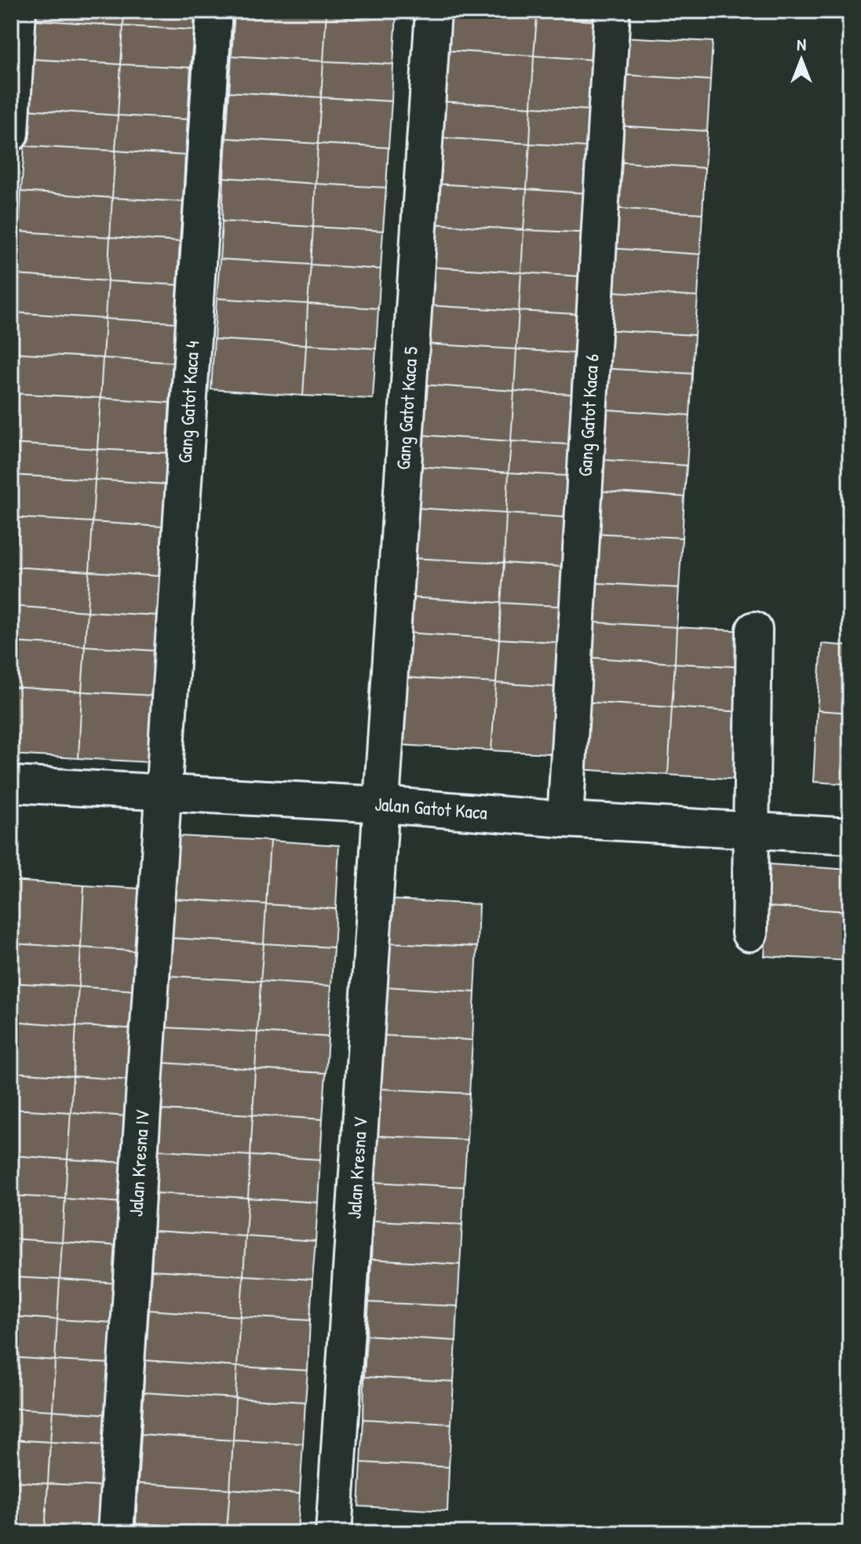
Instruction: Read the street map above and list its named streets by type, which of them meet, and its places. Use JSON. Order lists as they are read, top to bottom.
{
  "streets": {
    "street": [
      "Gang Gatot Kaca 4",
      "Gang Gatot Kaca 5",
      "Gang Gatot Kaca 6",
      "Jalan Gatot Kaca",
      "Jalan Kresna IV",
      "Jalan Kresna V"
    ]
  },
  "crossings": [
    ["Gang Gatot Kaca 4", "Jalan Gatot Kaca"],
    ["Gang Gatot Kaca 4", "Jalan Kresna IV"],
    ["Gang Gatot Kaca 5", "Jalan Gatot Kaca"],
    ["Gang Gatot Kaca 5", "Jalan Kresna V"],
    ["Gang Gatot Kaca 6", "Jalan Gatot Kaca"],
    ["Jalan Gatot Kaca", "Jalan Kresna IV"],
    ["Jalan Gatot Kaca", "Jalan Kresna V"]
  ],
  "north": "top"
}
